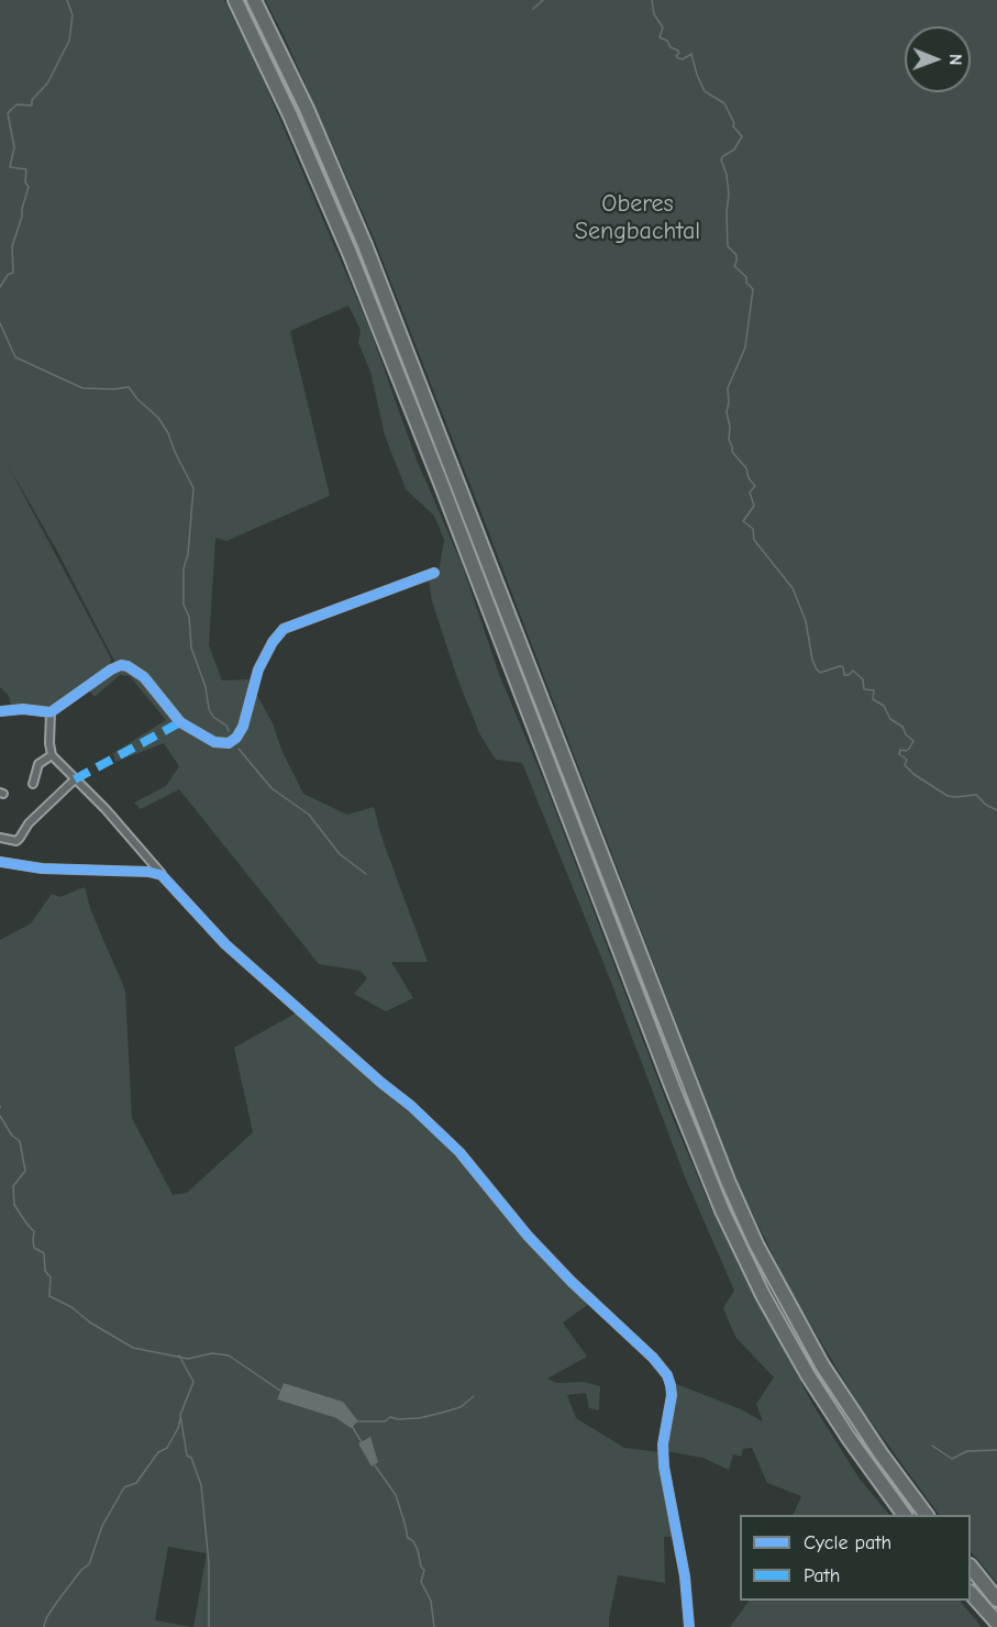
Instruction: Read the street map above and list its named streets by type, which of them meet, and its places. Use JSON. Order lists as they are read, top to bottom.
{
  "parks": ["Oberes Sengbachtal"],
  "legend": ["Cycle path", "Path"],
  "north": "right"
}
